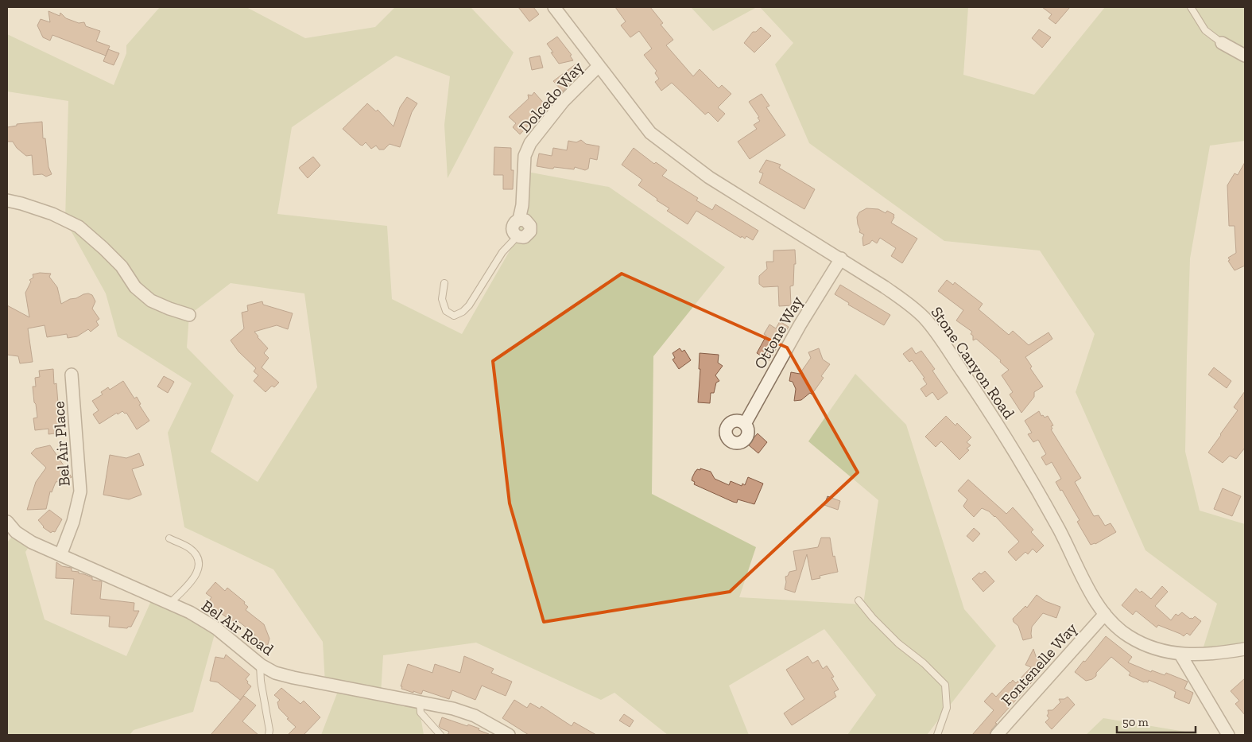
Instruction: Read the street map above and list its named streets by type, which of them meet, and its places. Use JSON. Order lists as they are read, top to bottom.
{
  "streets": {
    "street": [
      "Dolcedo Way",
      "Ottone Way",
      "Stone Canyon Road",
      "Bel Air Place",
      "Bel Air Road",
      "Fontenelle Way"
    ]
  },
  "crossings": [
    ["Dolcedo Way", "Stone Canyon Road"],
    ["Ottone Way", "Stone Canyon Road"],
    ["Stone Canyon Road", "Fontenelle Way"],
    ["Bel Air Place", "Bel Air Road"]
  ],
  "scale_bar": "50 m"
}
